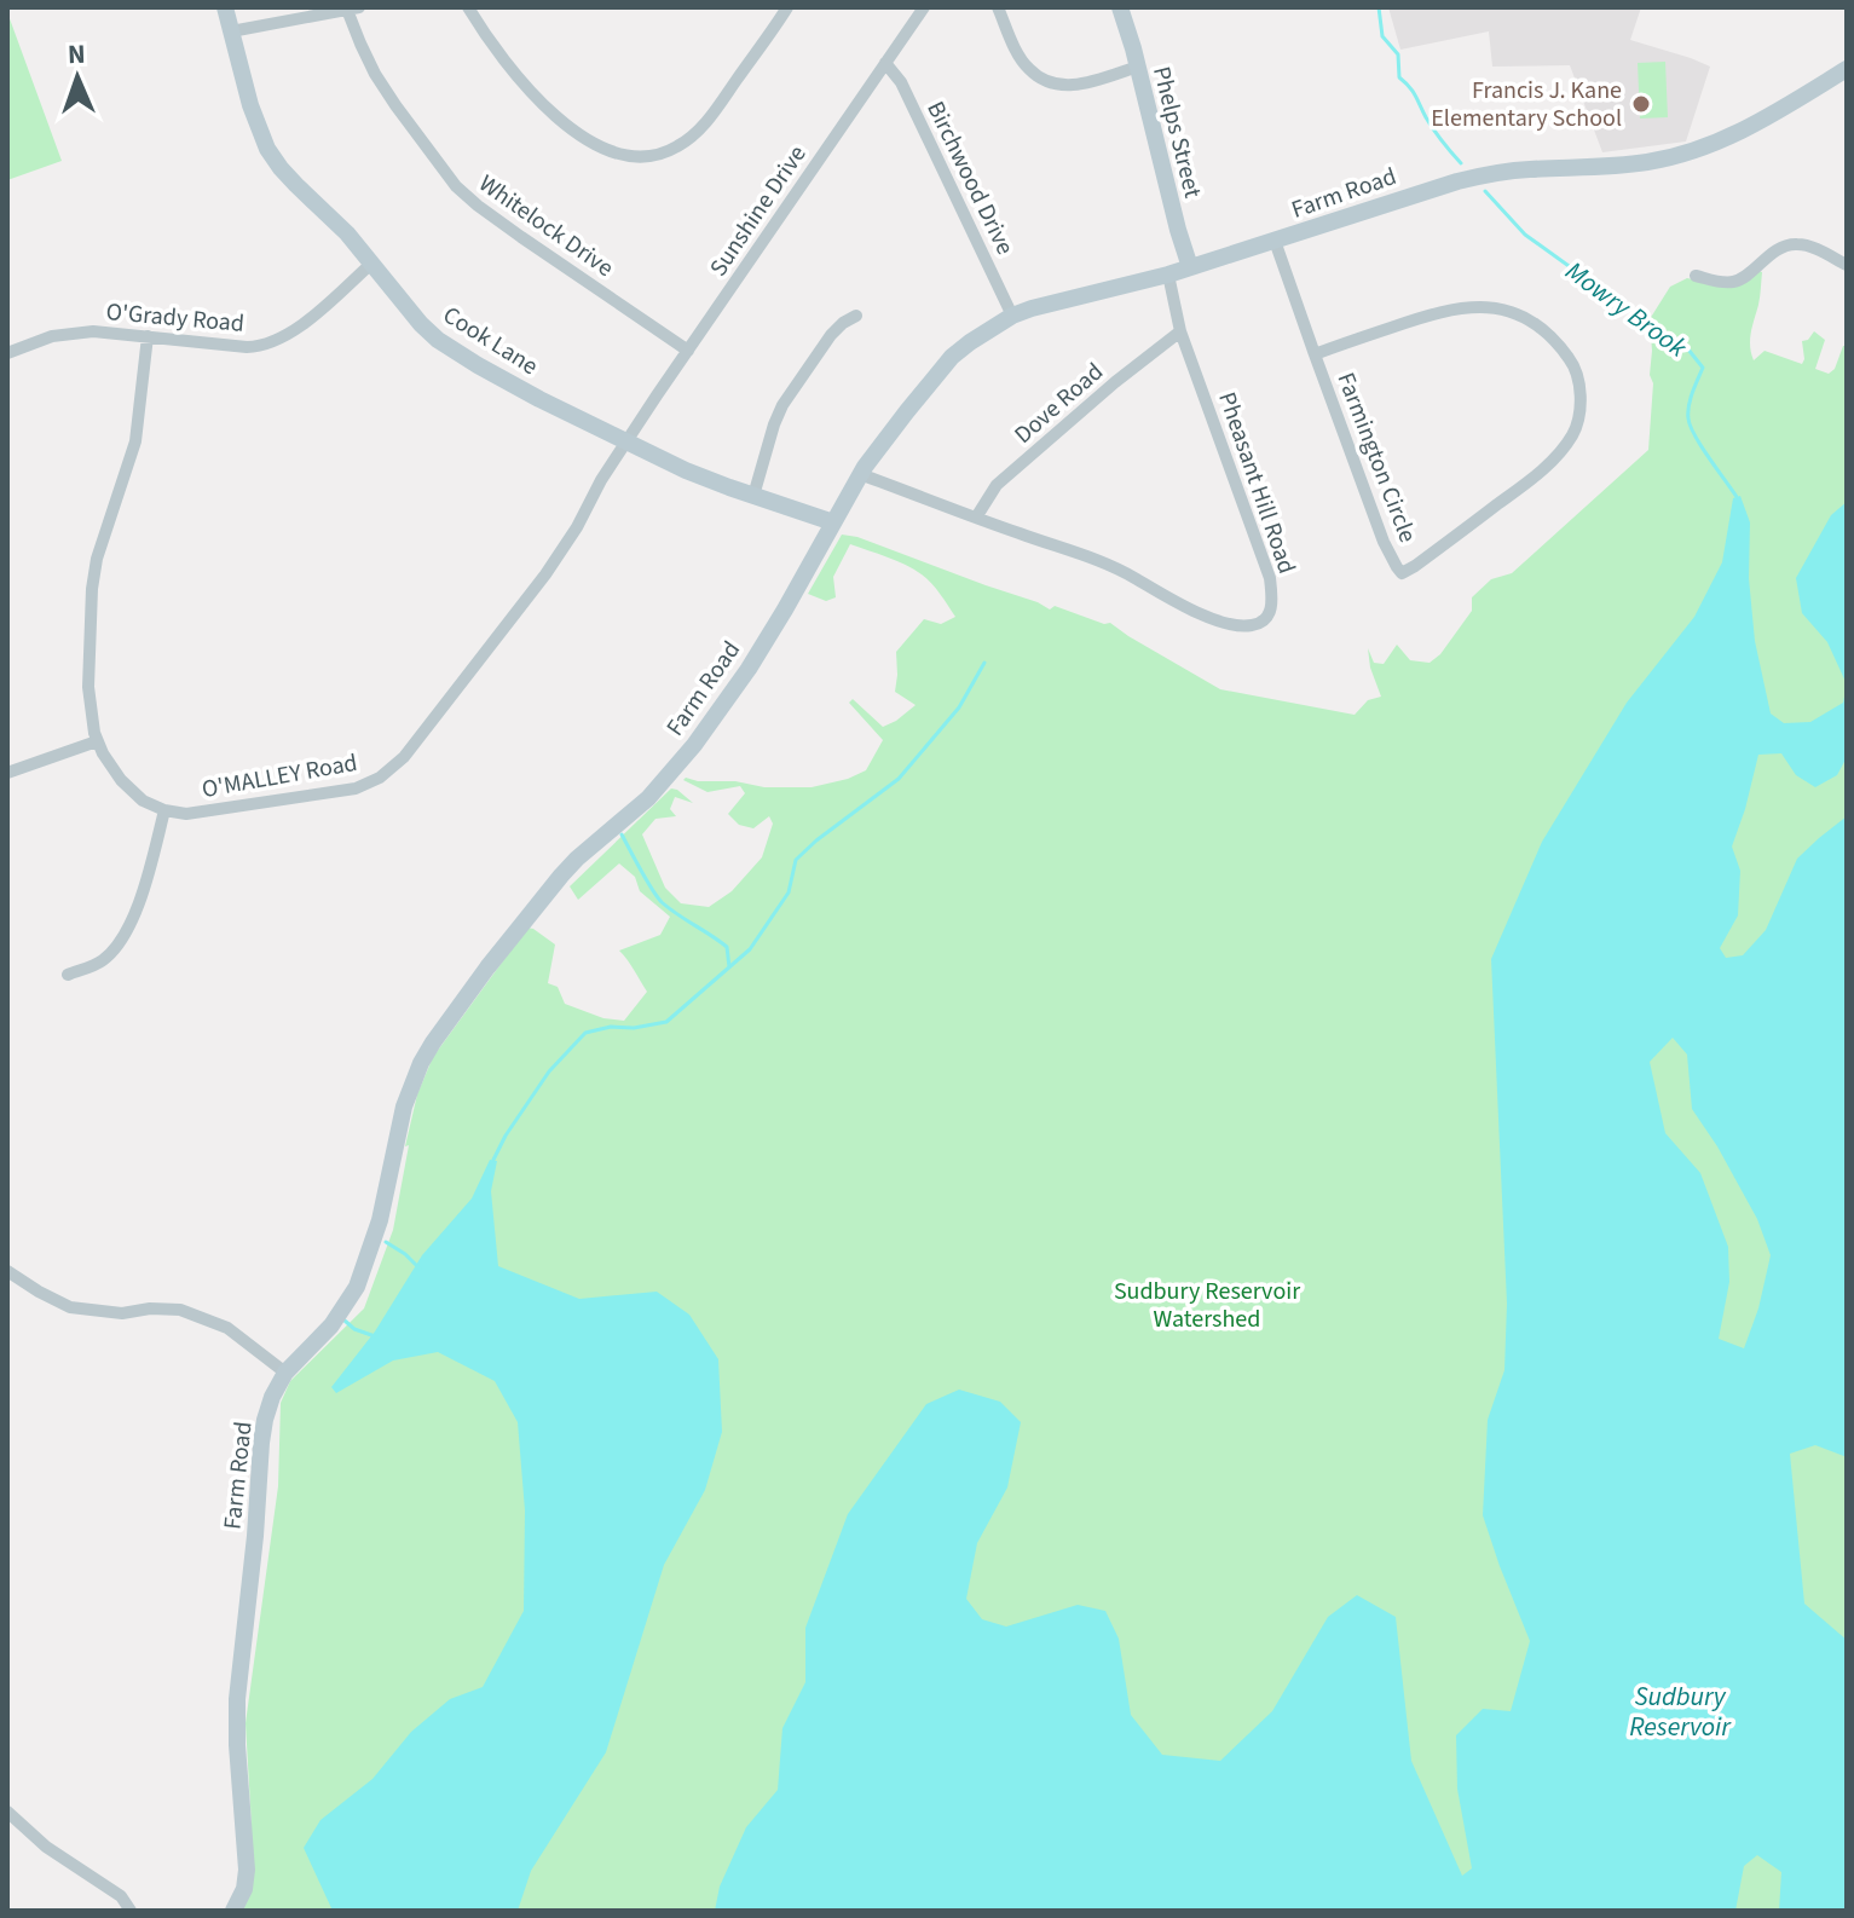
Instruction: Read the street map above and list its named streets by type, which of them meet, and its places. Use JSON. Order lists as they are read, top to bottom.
{
  "streets": {
    "street": [
      "Phelps Street",
      "Birchwood Drive",
      "Farm Road",
      "Sunshine Drive",
      "Whitelock Drive",
      "O'Grady Road",
      "Cook Lane",
      "Dove Road",
      "Farmington Circle",
      "Pheasant Hill Road",
      "O'MALLEY Road"
    ]
  },
  "crossings": [
    ["Phelps Street", "Farm Road"],
    ["Birchwood Drive", "Farm Road"],
    ["Birchwood Drive", "Sunshine Drive"],
    ["Farm Road", "Cook Lane"],
    ["Farm Road", "Farmington Circle"],
    ["Farm Road", "Pheasant Hill Road"],
    ["Sunshine Drive", "Whitelock Drive"],
    ["Sunshine Drive", "Cook Lane"],
    ["Sunshine Drive", "O'MALLEY Road"],
    ["O'Grady Road", "Cook Lane"],
    ["Cook Lane", "O'MALLEY Road"],
    ["Dove Road", "Pheasant Hill Road"]
  ],
  "water": ["Mowry Brook", "Sudbury Reservoir"],
  "parks": ["Sudbury Reservoir Watershed"],
  "places": ["Francis J. Kane Elementary School"],
  "north": "top"
}
